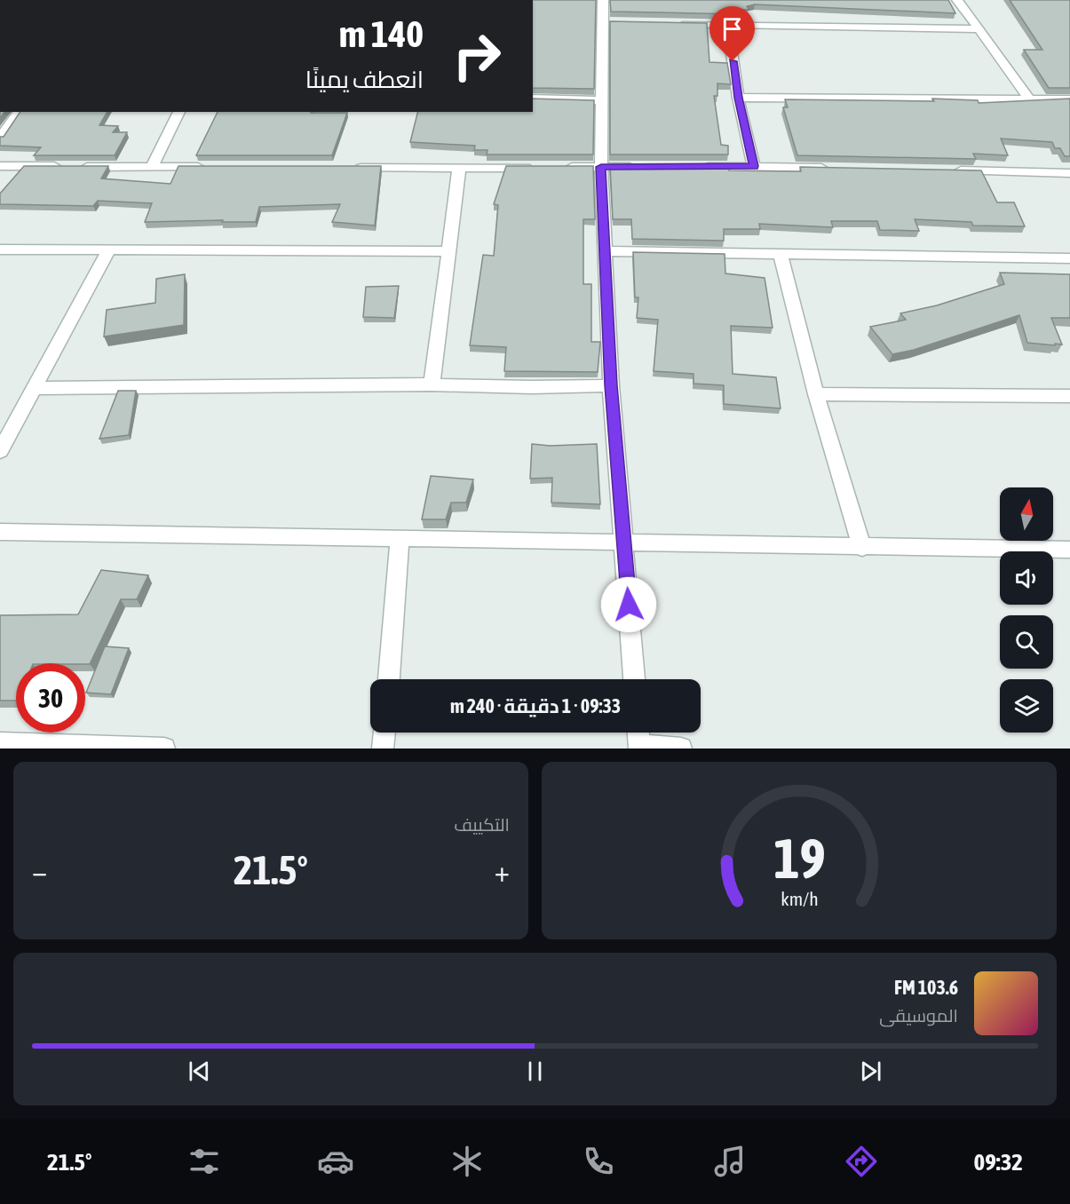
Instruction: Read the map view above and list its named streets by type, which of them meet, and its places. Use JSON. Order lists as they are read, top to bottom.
{
  "north": "top",
  "page": {
    "turn": ["140 m", "انعطف يمينًا"],
    "limit": "30",
    "trip": "09:33 · 1 دقيقة · 240 m",
    "tile": "التكييف",
    "heat": ["−", "21.5°", "+"],
    "song": ["103.6 FM", "الموسيقى"],
    "tabs": ["09:32", "21.5°"],
    "gauge": ["19", "km/h"]
  }
}
